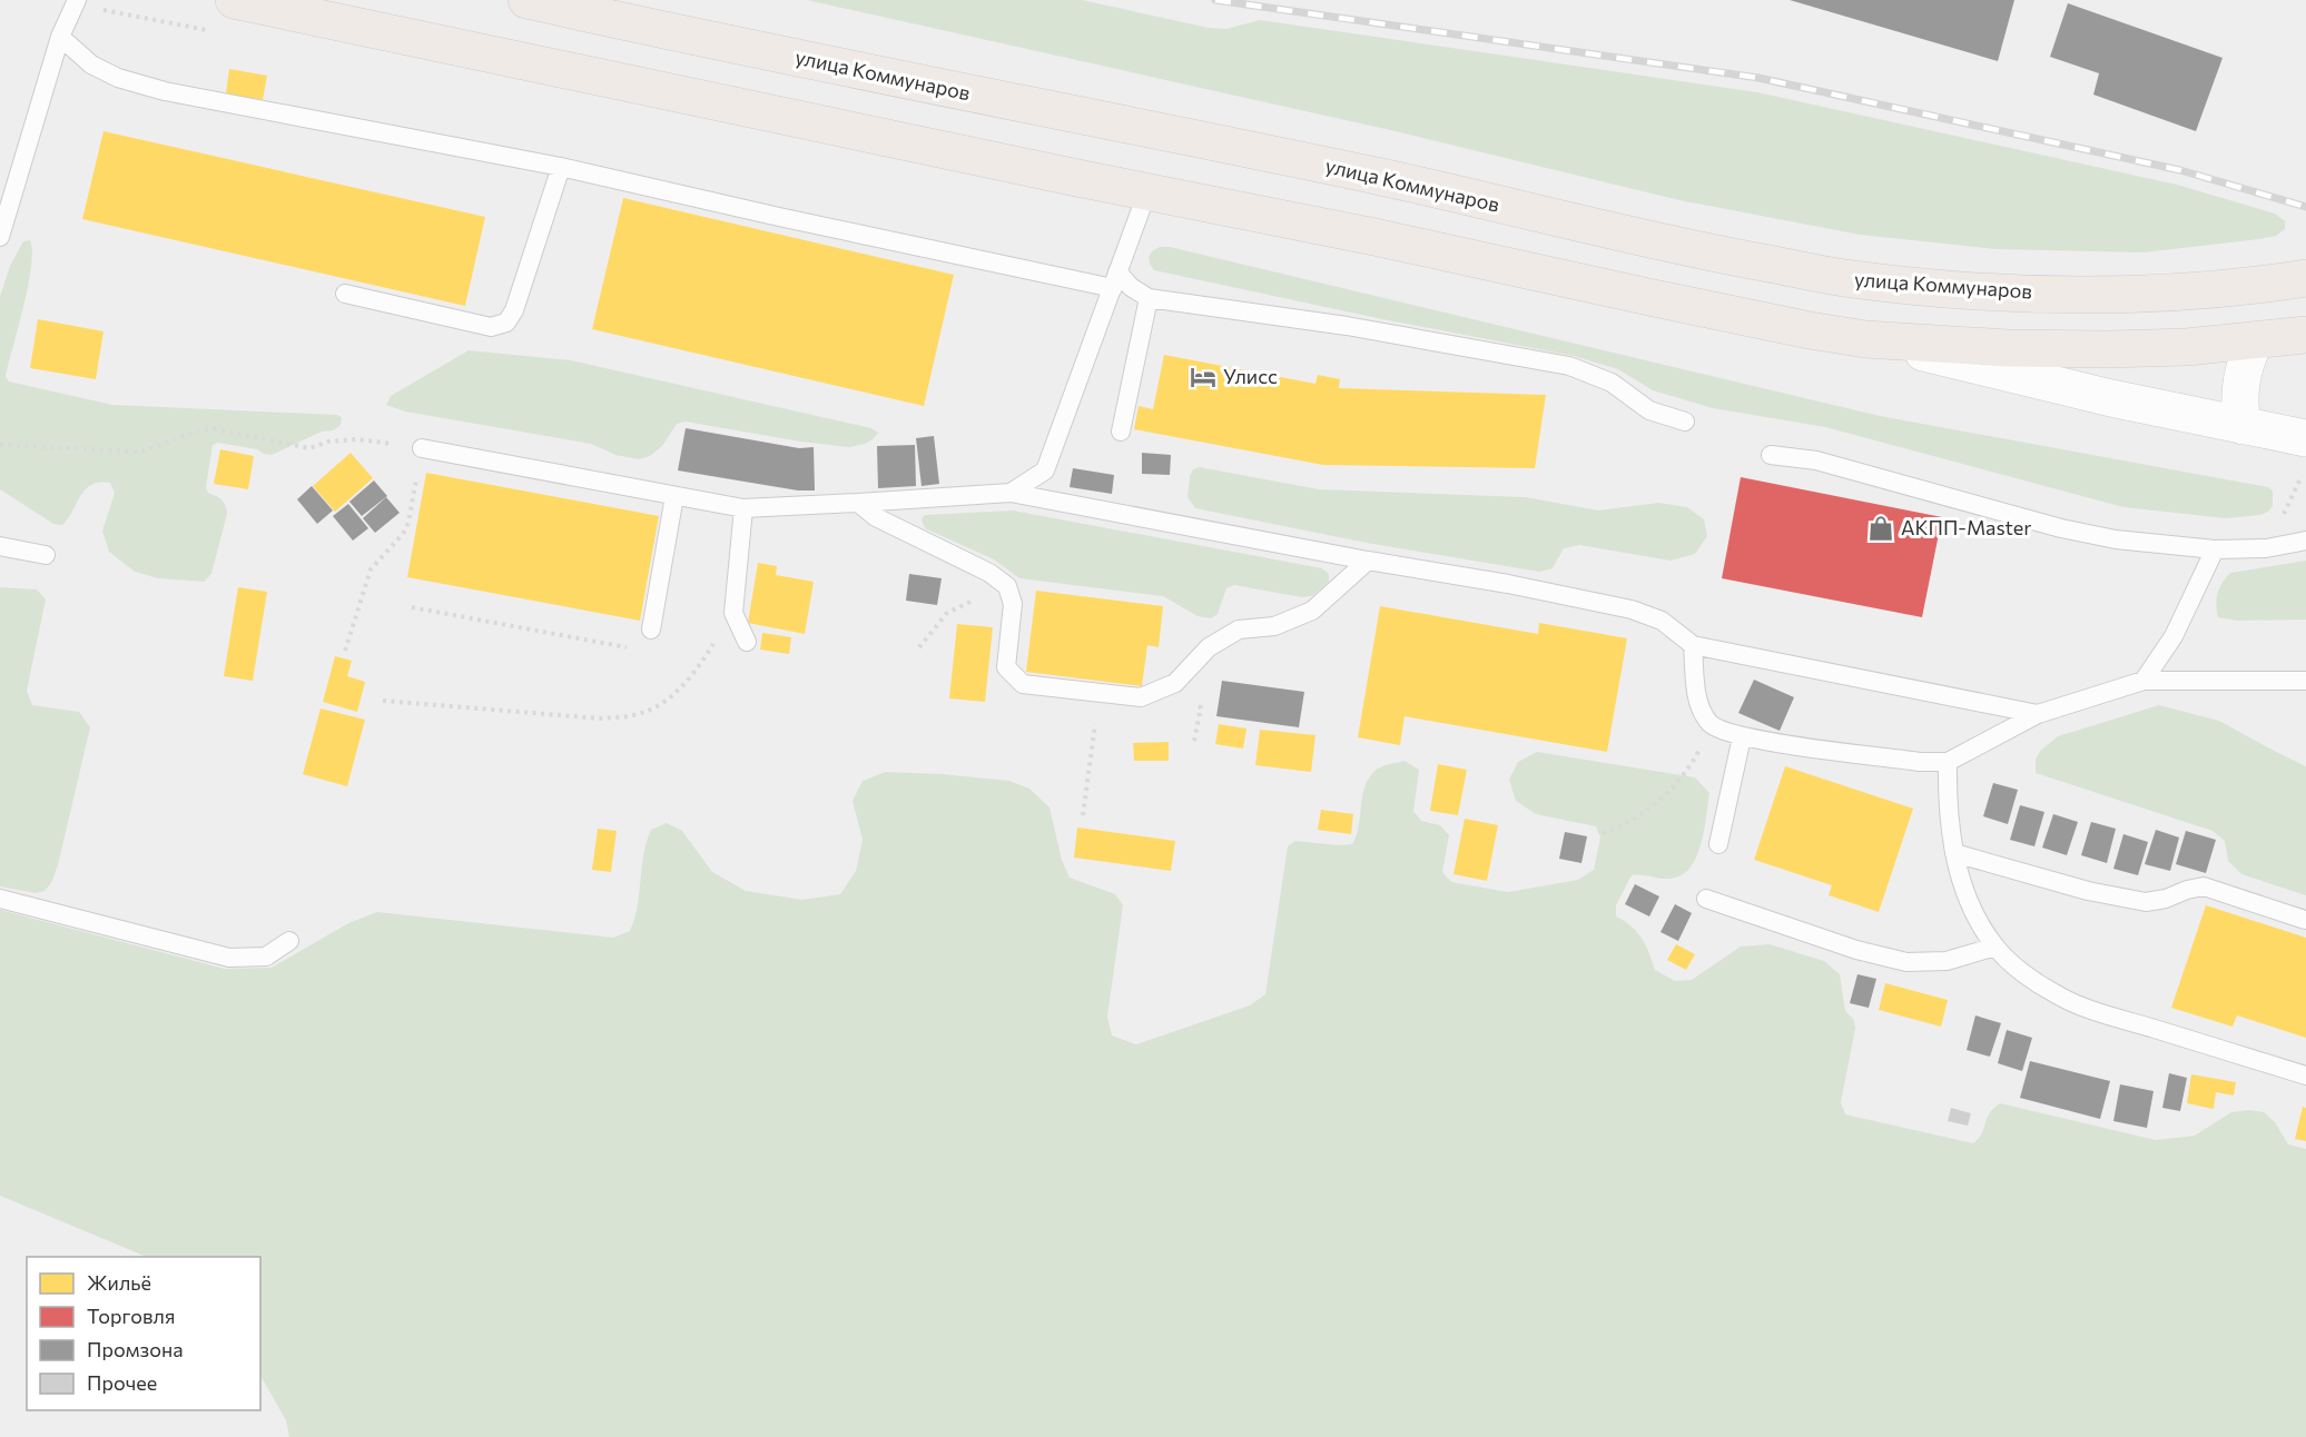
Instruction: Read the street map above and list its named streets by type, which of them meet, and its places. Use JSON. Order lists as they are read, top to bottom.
{
  "streets": {
    "highway": ["улица Коммунаров"]
  },
  "places": {
    "hotel": ["Улисс"],
    "shop": ["АКПП-Master"]
  },
  "legend": [
    "Жильё",
    "Торговля",
    "Промзона",
    "Прочее"
  ]
}
